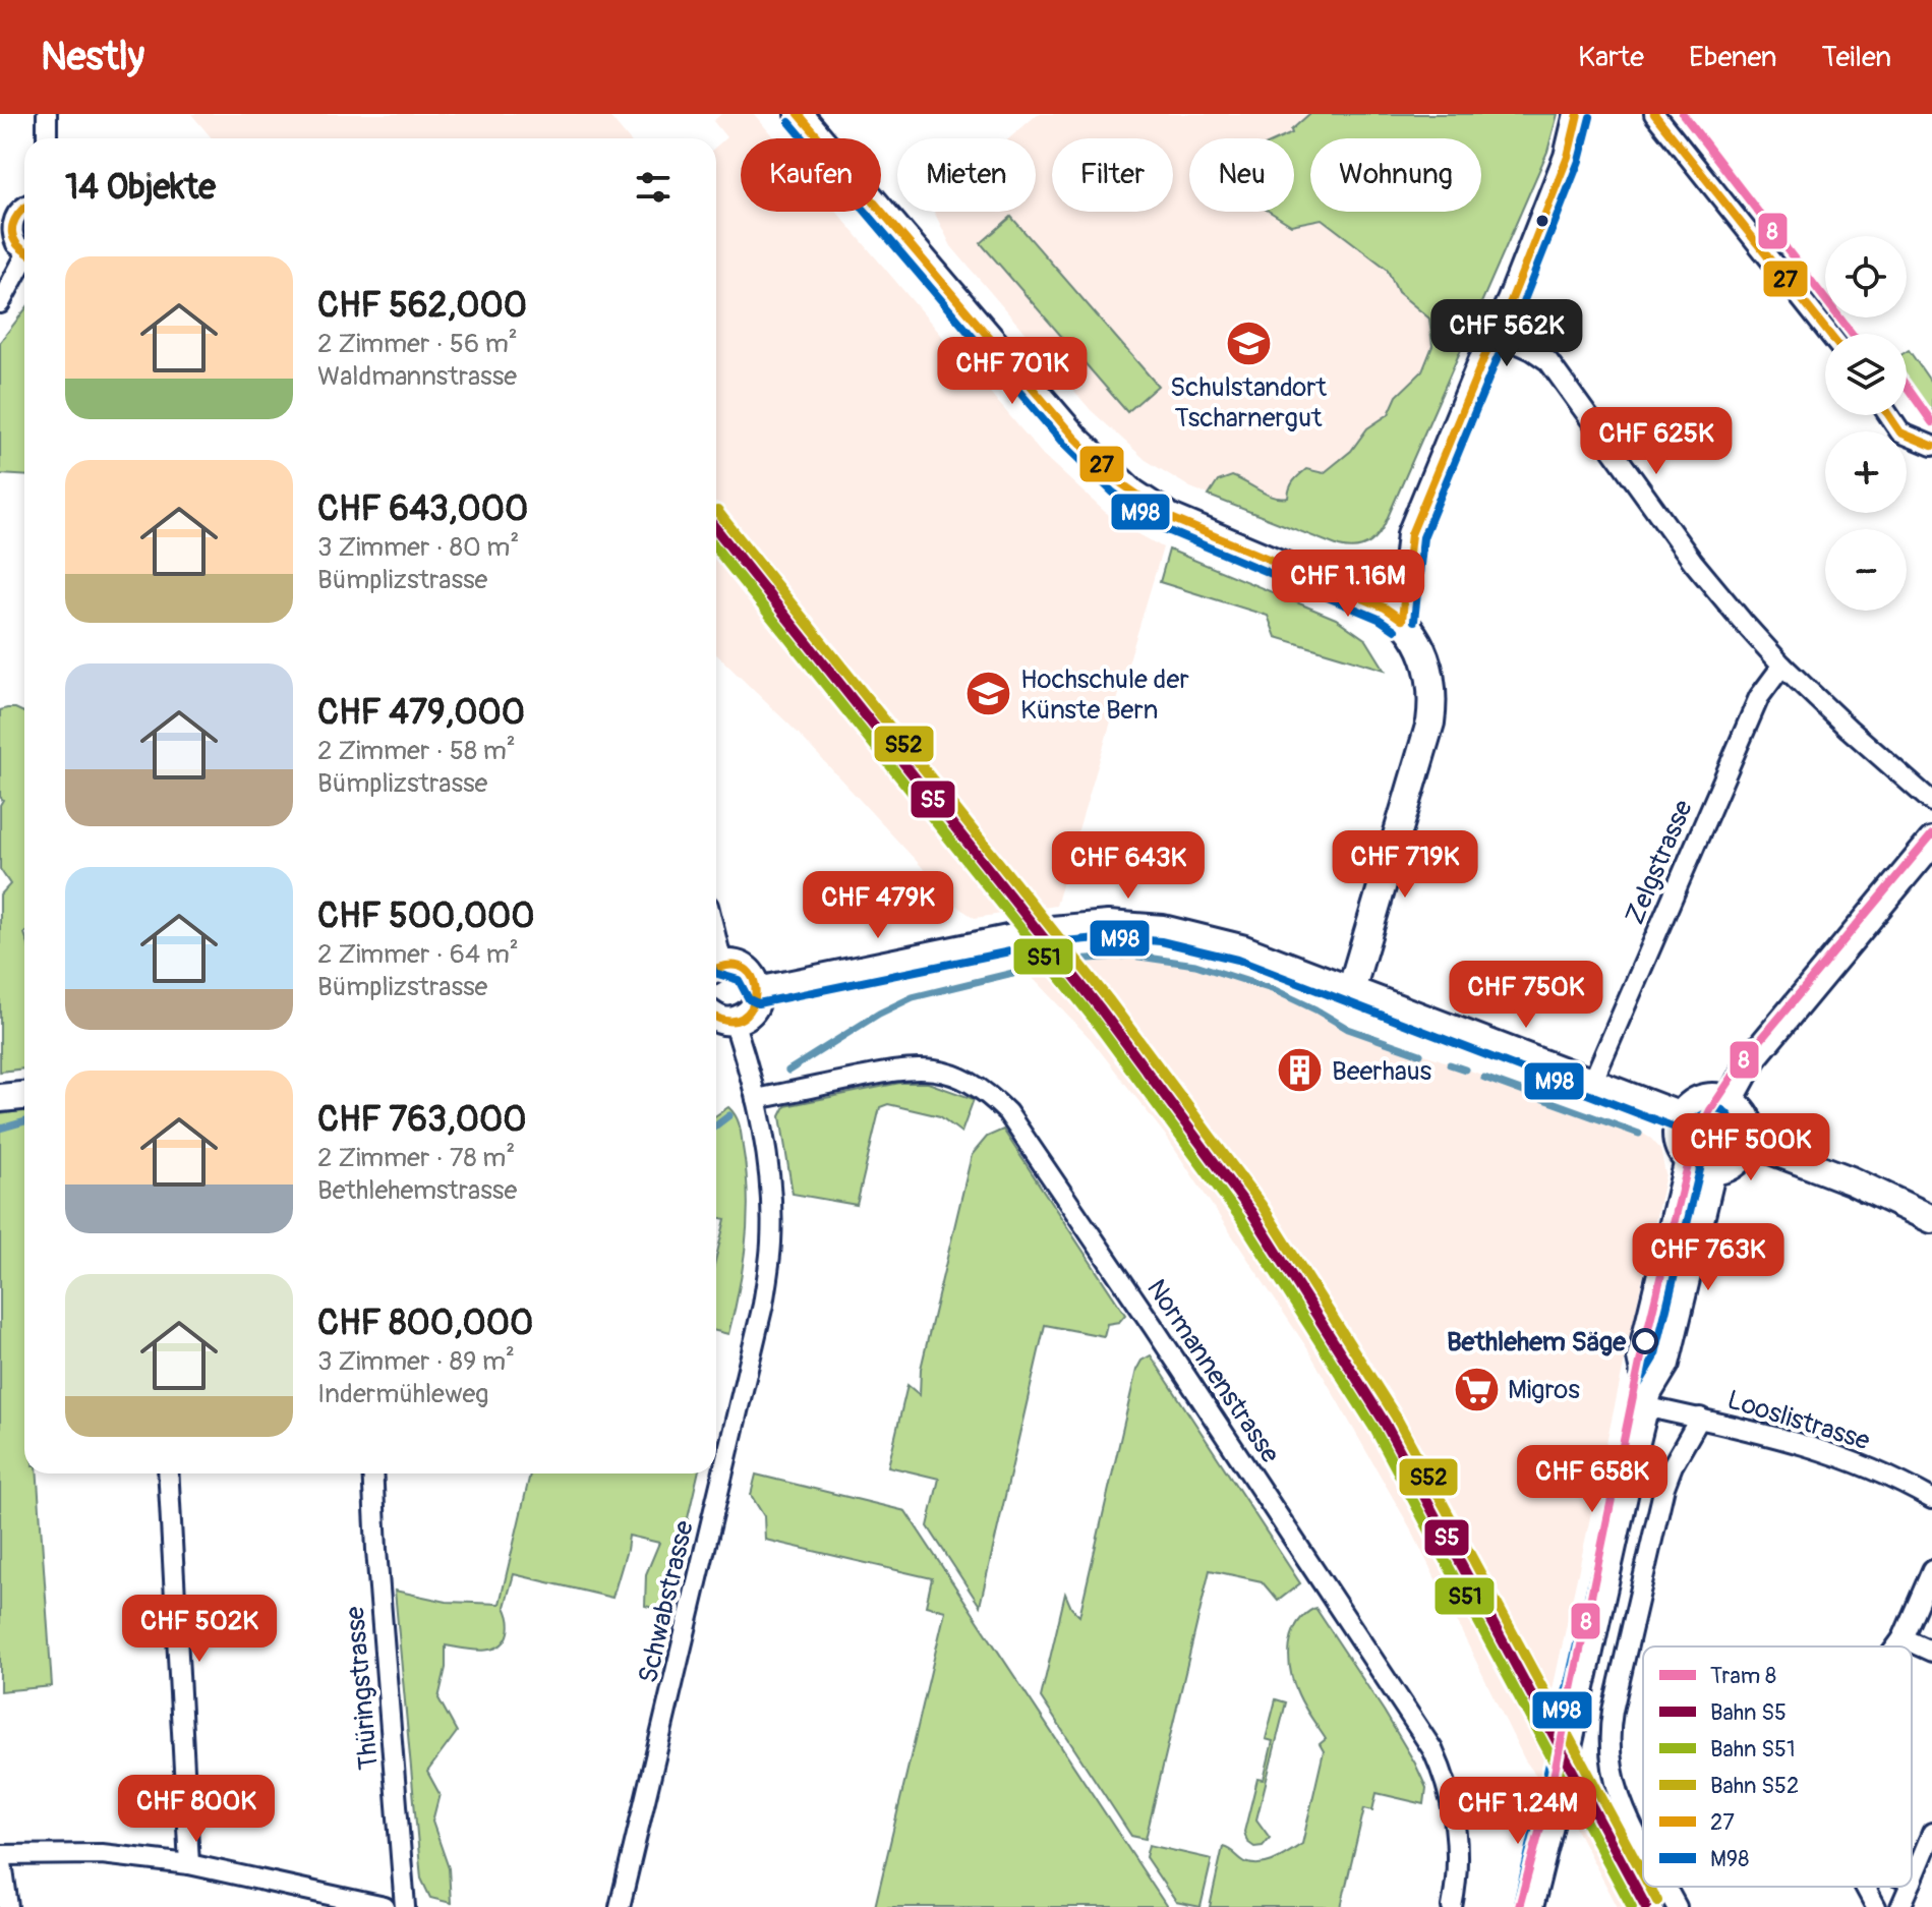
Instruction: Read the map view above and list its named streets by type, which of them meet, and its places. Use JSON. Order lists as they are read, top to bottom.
{
  "streets": {
    "street": [
      "Zelgstrasse",
      "Normannenstrasse",
      "Looslistrasse",
      "Schwabstrasse",
      "Thüringstrasse"
    ]
  },
  "crossings": [
    ["Normannenstrasse", "Schwabstrasse"]
  ],
  "places": {
    "school or university": ["Schulstandort Tscharnergut", "Hochschule der Künste Bern"],
    "building": ["Beerhaus"],
    "other": ["Bethlehem Säge"],
    "supermarket": ["Migros"]
  },
  "lines": [
    "tram line 8",
    "transit line 27",
    "transit line M98",
    "rail line S52",
    "rail line S5",
    "rail line S51"
  ],
  "legend": [
    "Tram 8",
    "Bahn S5",
    "Bahn S51",
    "Bahn S52",
    "27",
    "M98"
  ],
  "page": {
    "header": "Nestly",
    "nav": ["Karte", "Ebenen", "Teilen"],
    "chip": [
      "Kaufen",
      "Mieten",
      "Filter",
      "Neu",
      "Wohnung"
    ],
    "heading": "14 Objekte",
    "map_buttons": ["+", "−"],
    "list": [
      {
        "name": "CHF 562,000",
        "note": "2 Zimmer · 56 m² · Waldmannstrasse"
      },
      {
        "name": "CHF 643,000",
        "note": "3 Zimmer · 80 m² · Bümplizstrasse"
      },
      {
        "name": "CHF 479,000",
        "note": "2 Zimmer · 58 m² · Bümplizstrasse"
      },
      {
        "name": "CHF 500,000",
        "note": "2 Zimmer · 64 m² · Bümplizstrasse"
      },
      {
        "name": "CHF 763,000",
        "note": "2 Zimmer · 78 m² · Bethlehemstrasse"
      },
      {
        "name": "CHF 800,000",
        "note": "3 Zimmer · 89 m² · Indermühleweg"
      }
    ],
    "price": [
      "CHF 562K",
      "CHF 701K",
      "CHF 625K",
      "CHF 1.16M",
      "CHF 719K",
      "CHF 643K",
      "CHF 479K",
      "CHF 750K",
      "CHF 500K",
      "CHF 763K",
      "CHF 658K",
      "CHF 502K",
      "CHF 800K",
      "CHF 1.24M"
    ]
  }
}
